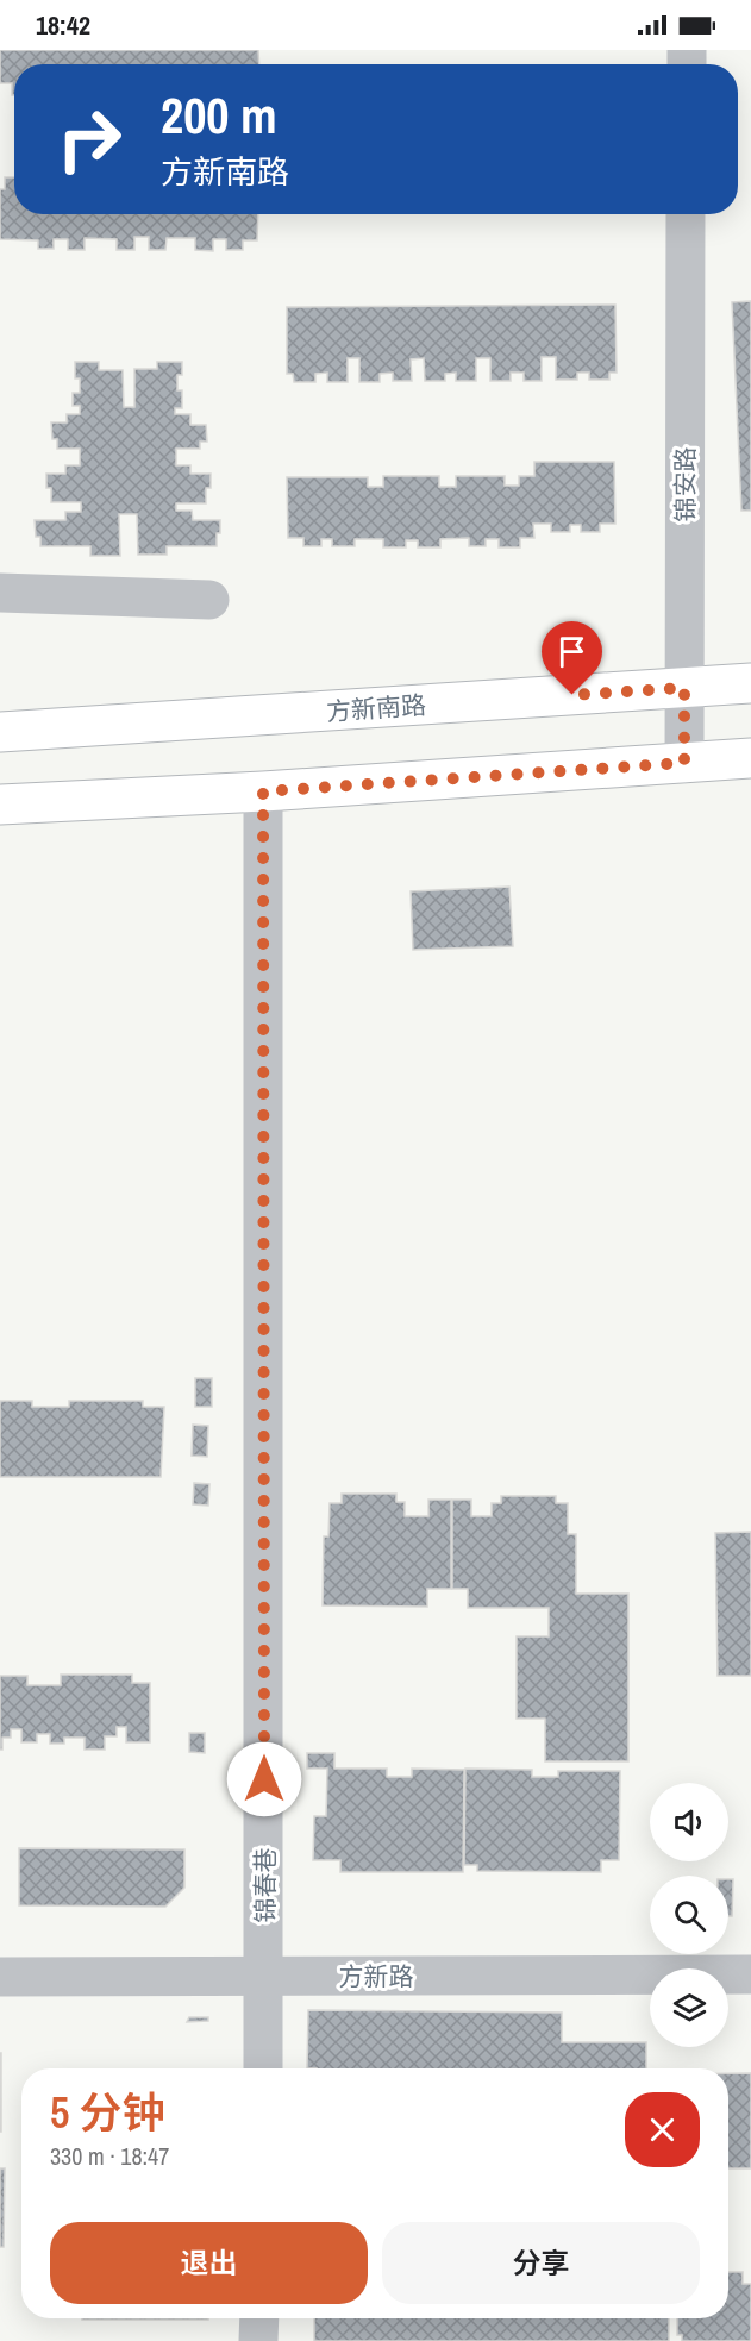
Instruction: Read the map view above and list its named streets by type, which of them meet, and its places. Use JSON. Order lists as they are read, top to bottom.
{
  "streets": {
    "main road": ["方新南路"],
    "street": ["锦安路", "锦春巷", "方新路"]
  },
  "crossings": [
    ["锦安路", "方新南路"],
    ["锦春巷", "方新路"]
  ],
  "page": {
    "status": "18:42",
    "turn": ["200 m", "方新南路"],
    "heading": ["5 分钟", "330 m · 18:47"],
    "buttons": ["退出", "分享"]
  }
}
